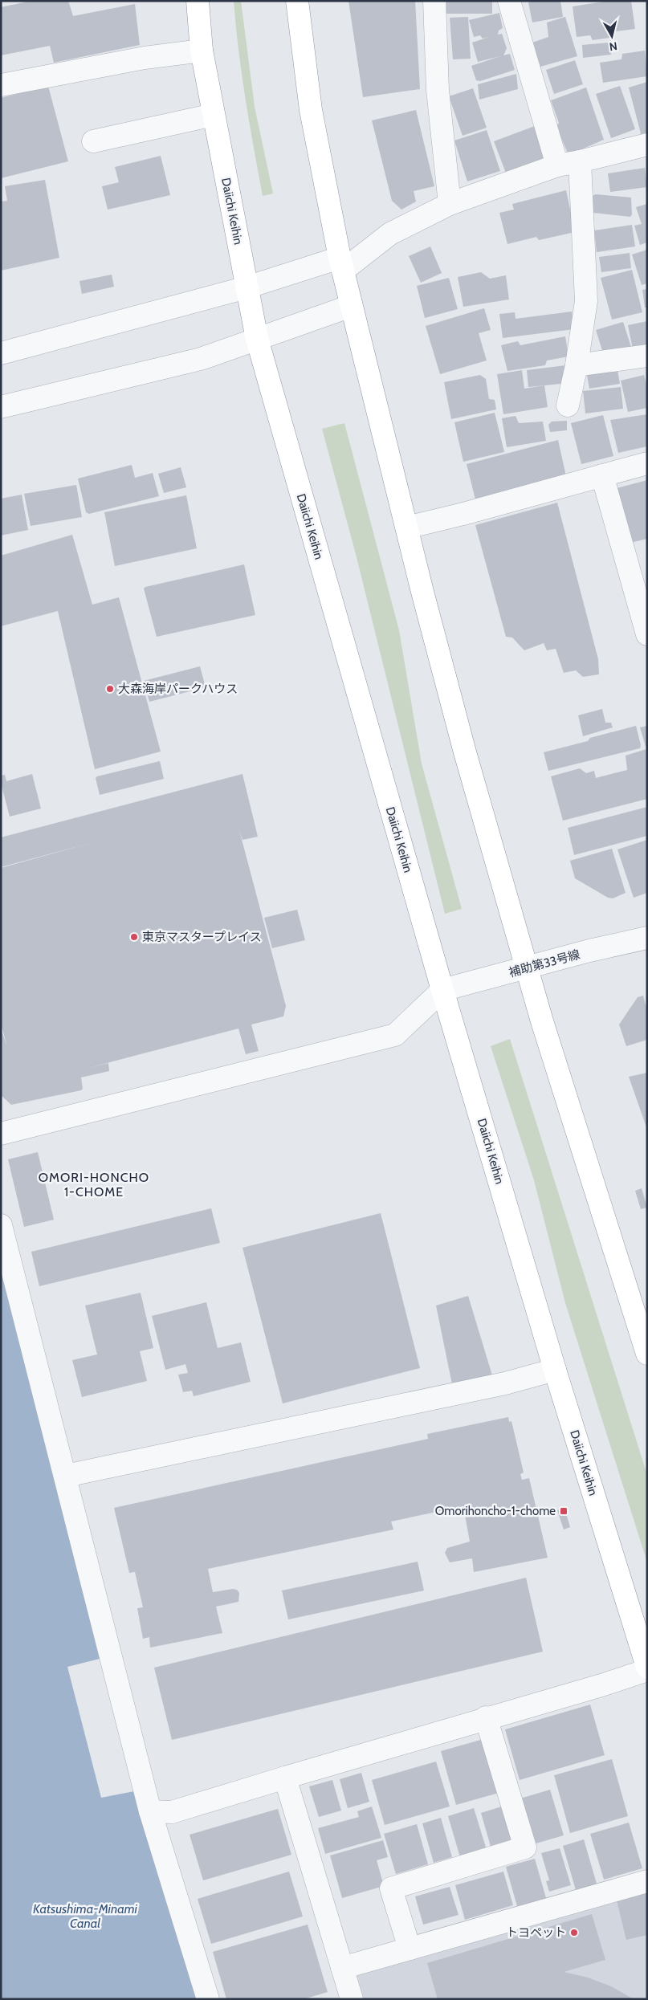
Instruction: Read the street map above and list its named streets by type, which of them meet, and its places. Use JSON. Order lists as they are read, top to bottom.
{
  "streets": {
    "highway": ["Daiichi Keihin"],
    "street": ["補助第33号線"]
  },
  "crossings": [
    ["Daiichi Keihin", "補助第33号線"]
  ],
  "districts": ["OMORI-HONCHO 1-CHOME"],
  "water": ["Katsushima-Minami Canal"],
  "places": {
    "other": ["大森海岸パークハウス", "東京マスタープレイス", "トヨペット"],
    "transit": ["Omorihoncho-1-chome"]
  },
  "north": "bottom"
}
